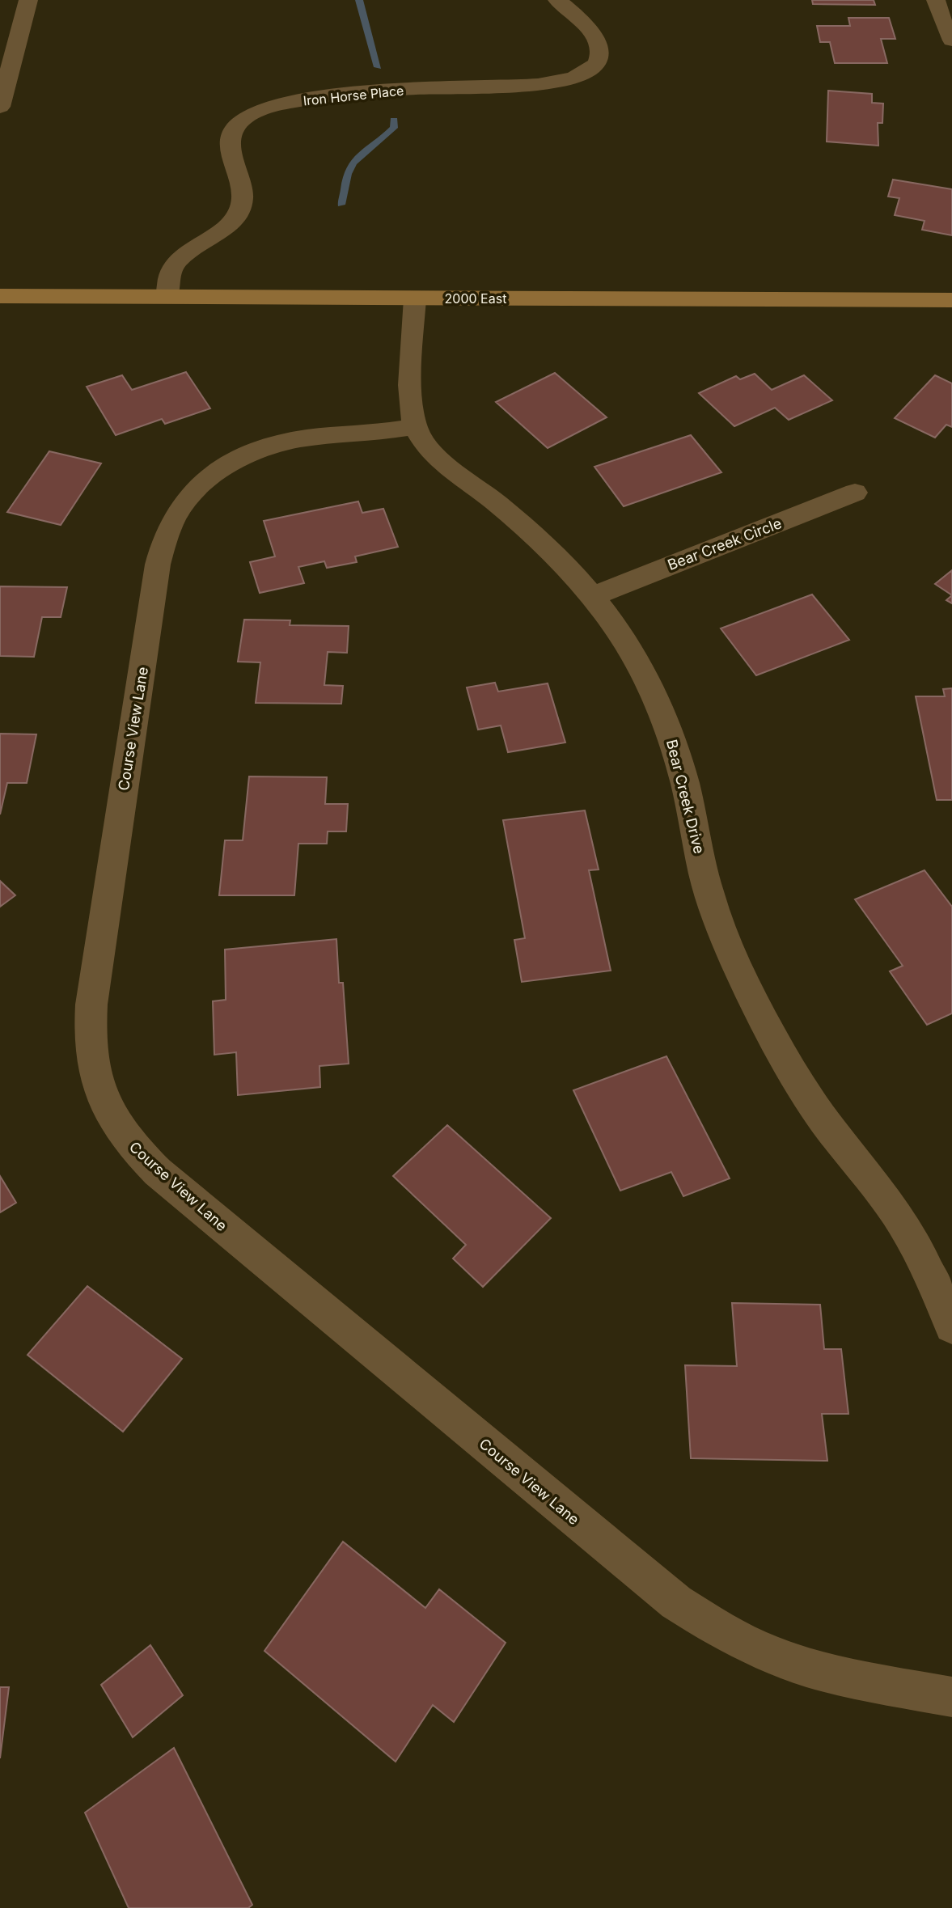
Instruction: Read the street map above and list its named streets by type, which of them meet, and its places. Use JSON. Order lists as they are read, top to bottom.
{
  "streets": {
    "street": [
      "Iron Horse Place",
      "2000 East",
      "Bear Creek Circle",
      "Course View Lane",
      "Bear Creek Drive"
    ]
  },
  "crossings": [
    ["Iron Horse Place", "2000 East"],
    ["2000 East", "Bear Creek Drive"],
    ["Bear Creek Circle", "Bear Creek Drive"],
    ["Course View Lane", "Bear Creek Drive"]
  ]
}
